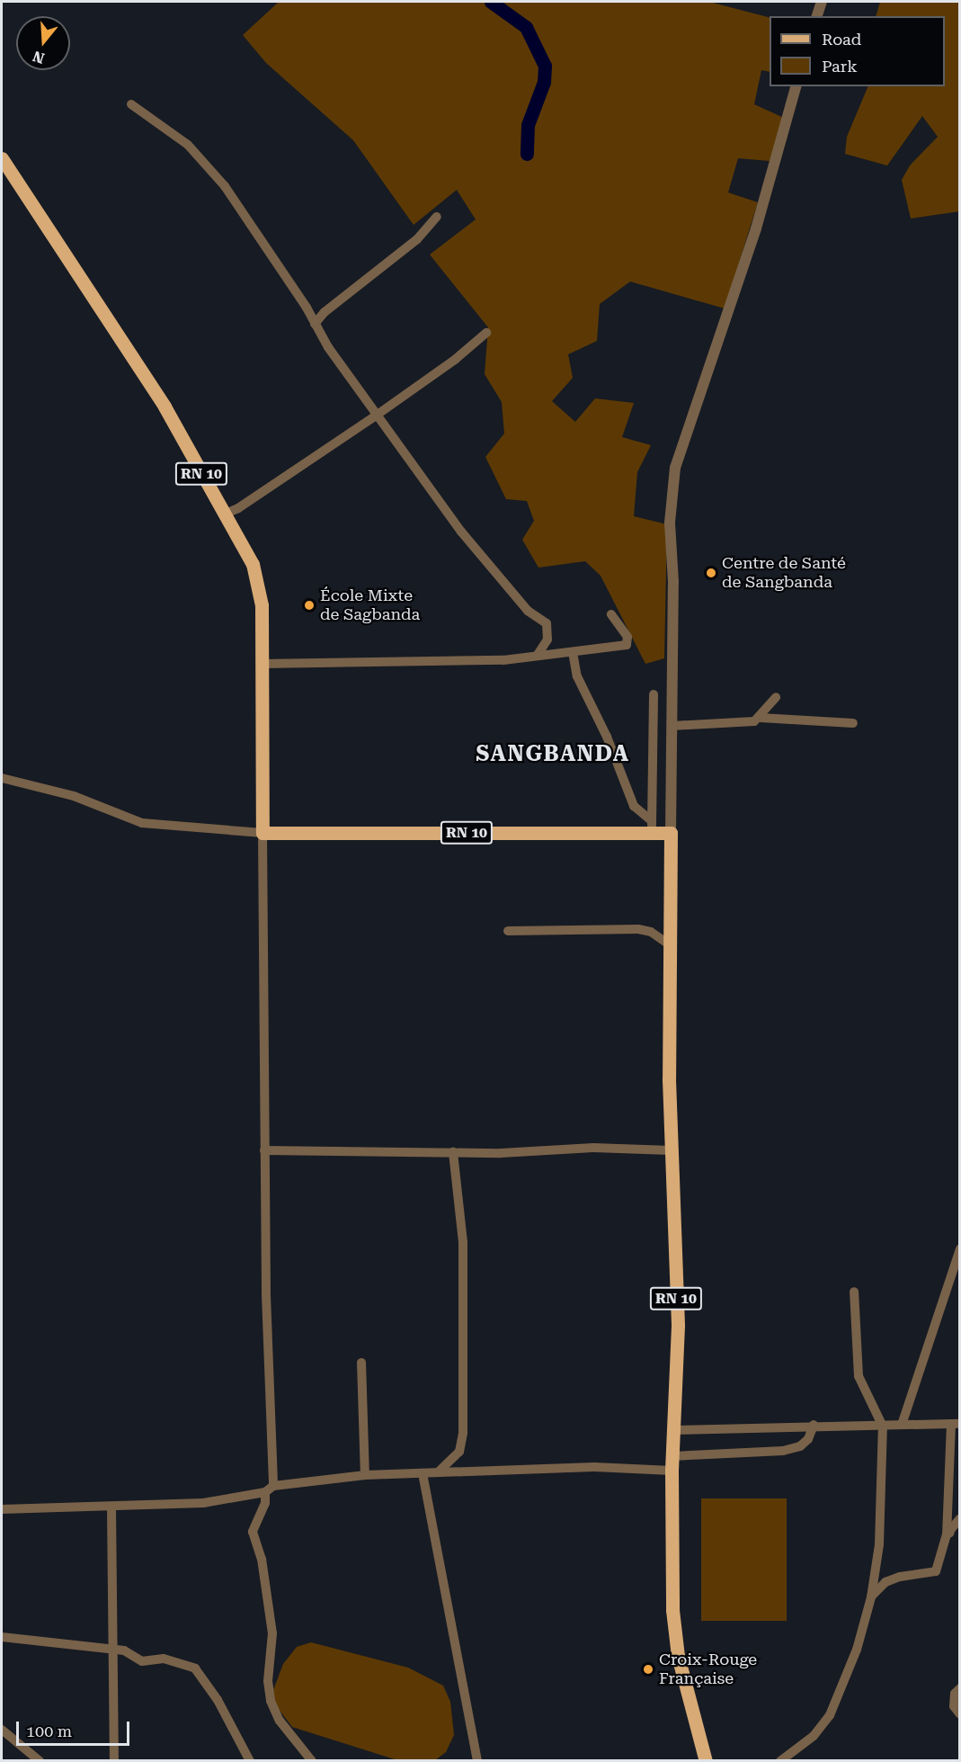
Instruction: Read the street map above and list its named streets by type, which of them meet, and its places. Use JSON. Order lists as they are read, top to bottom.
{
  "streets": {
    "main road": ["RN 10"]
  },
  "districts": ["SANGBANDA"],
  "places": ["Centre de Santé de Sangbanda", "École Mixte de Sagbanda", "Croix-Rouge Française"],
  "legend": ["Road", "Park"],
  "scale_bar": "100 m",
  "north": "bottom"
}
